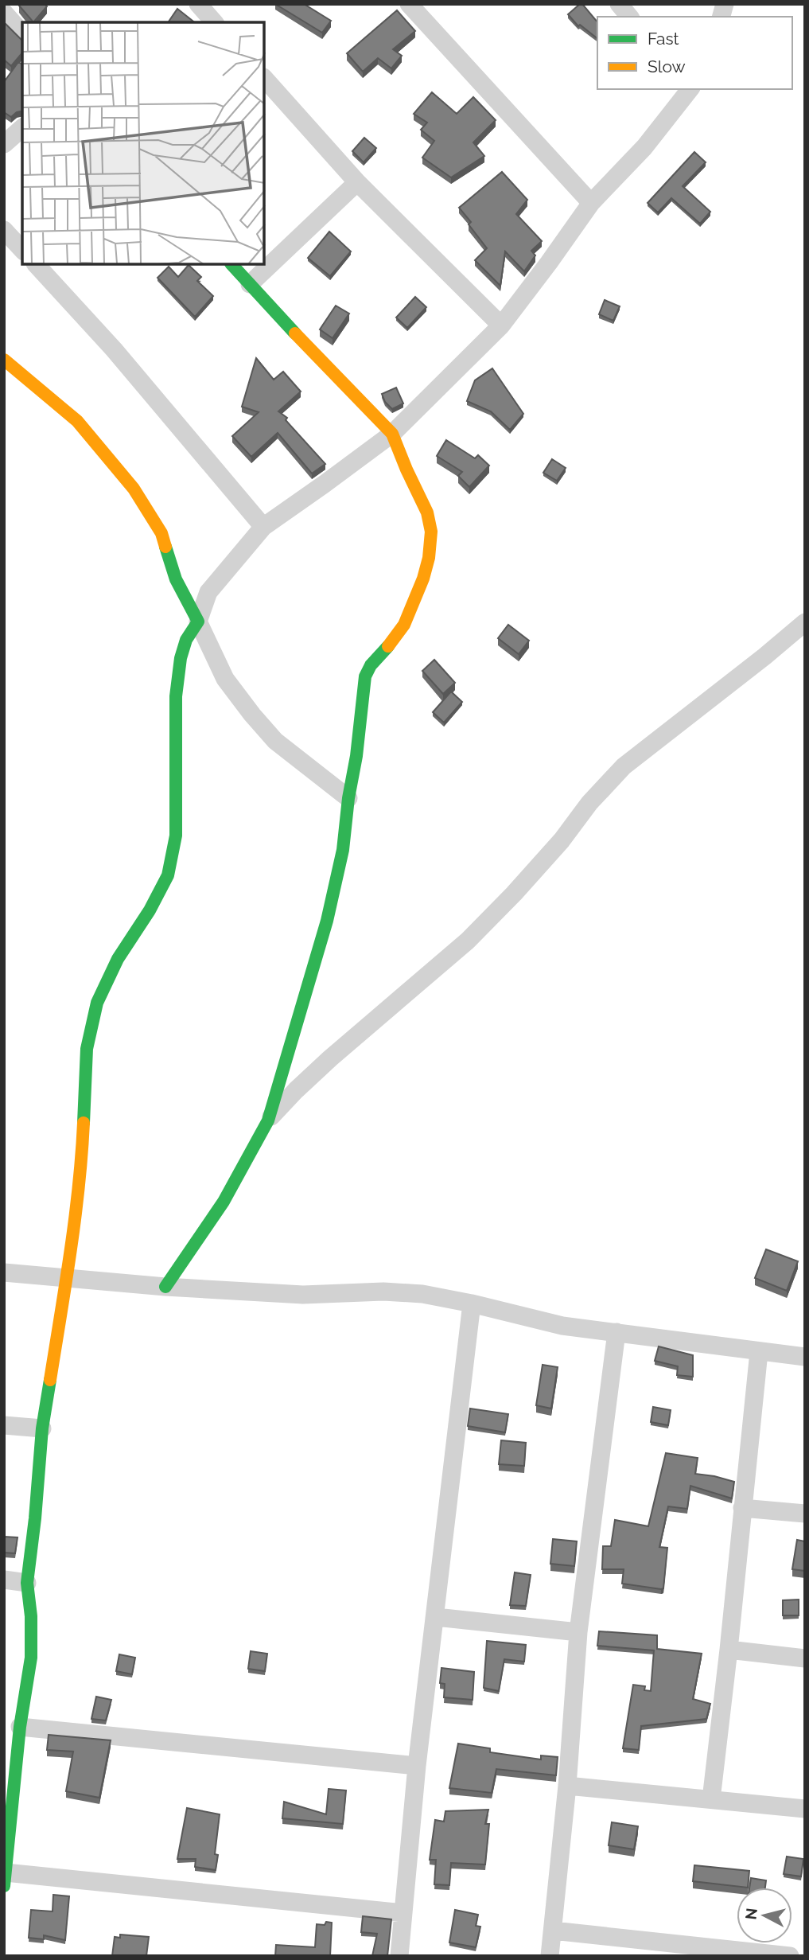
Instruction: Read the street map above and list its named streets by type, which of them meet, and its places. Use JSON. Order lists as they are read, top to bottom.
{
  "legend": ["Fast", "Slow"],
  "north": "left"
}
